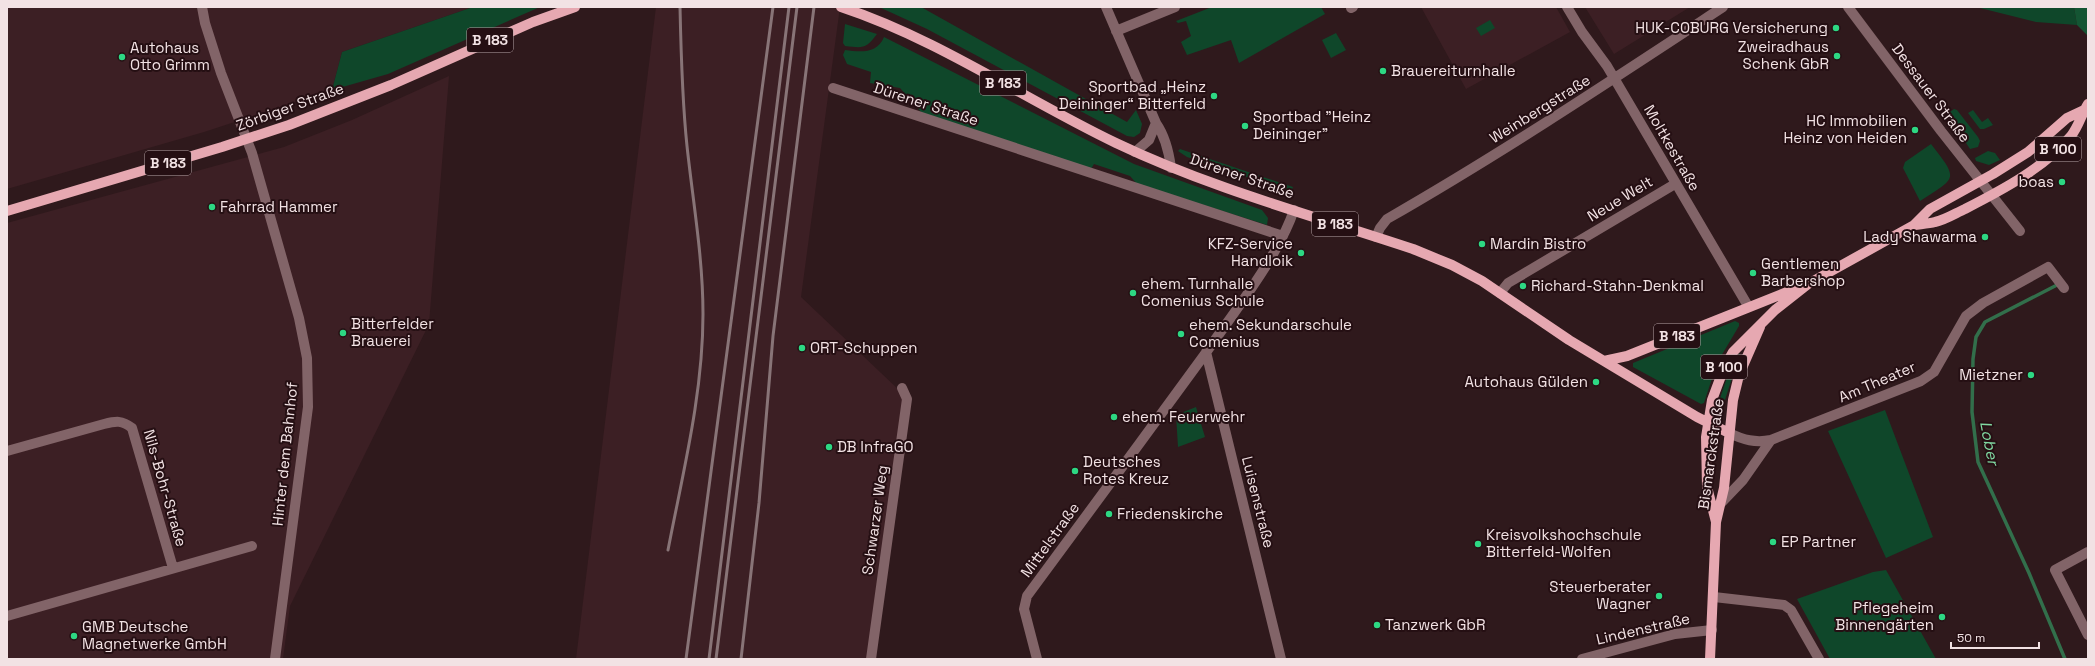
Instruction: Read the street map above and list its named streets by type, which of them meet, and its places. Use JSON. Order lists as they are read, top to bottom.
{
  "streets": {
    "main road": [
      "B 183",
      "Dürener Straße",
      "Zörbiger Straße",
      "B 100",
      "Bismarckstraße"
    ],
    "street": [
      "Dessauer Straße",
      "Weinbergstraße",
      "Moltkestraße",
      "Neue Welt",
      "Am Theater",
      "Hinter dem Bahnhof",
      "Nils-Bohr-Straße",
      "Luisenstraße",
      "Schwarzer Weg",
      "Mittelstraße",
      "Lindenstraße"
    ]
  },
  "crossings": [
    ["B 183", "Dürener Straße"],
    ["B 183", "Moltkestraße"],
    ["B 183", "Bismarckstraße"],
    ["Dessauer Straße", "B 100"],
    ["Dessauer Straße", "Bismarckstraße"],
    ["Dürener Straße", "Weinbergstraße"],
    ["Dürener Straße", "Neue Welt"],
    ["Dürener Straße", "Am Theater"],
    ["Dürener Straße", "Bismarckstraße"],
    ["Dürener Straße", "Mittelstraße"],
    ["Zörbiger Straße", "Hinter dem Bahnhof"],
    ["Weinbergstraße", "Moltkestraße"],
    ["Moltkestraße", "Neue Welt"],
    ["B 100", "Bismarckstraße"],
    ["Am Theater", "Bismarckstraße"],
    ["Bismarckstraße", "Lindenstraße"],
    ["Luisenstraße", "Mittelstraße"]
  ],
  "water": ["Lober"],
  "places": [
    "HUK-COBURG Versicherung",
    "Zweiradhaus Schenk GbR",
    "Autohaus Otto Grimm",
    "Brauereiturnhalle",
    "Sportbad „Heinz Deininger“ Bitterfeld",
    "Sportbad \"Heinz Deininger\"",
    "HC Immobilien Heinz von Heiden",
    "boas",
    "Fahrrad Hammer",
    "Lady Shawarma",
    "Mardin Bistro",
    "KFZ-Service Handloik",
    "Gentlemen Barbershop",
    "Richard-Stahn-Denkmal",
    "ehem. Turnhalle Comenius Schule",
    "Bitterfelder Brauerei",
    "ehem. Sekundarschule Comenius",
    "ORT-Schuppen",
    "Mietzner",
    "Autohaus Gülden",
    "ehem. Feuerwehr",
    "DB InfraGO",
    "Deutsches Rotes Kreuz",
    "Friedenskirche",
    "EP Partner",
    "Kreisvolkshochschule Bitterfeld-Wolfen",
    "Steuerberater Wagner",
    "Pflegeheim Binnengärten",
    "Tanzwerk GbR",
    "GMB Deutsche Magnetwerke GmbH"
  ],
  "scale_bar": "50 m"
}
